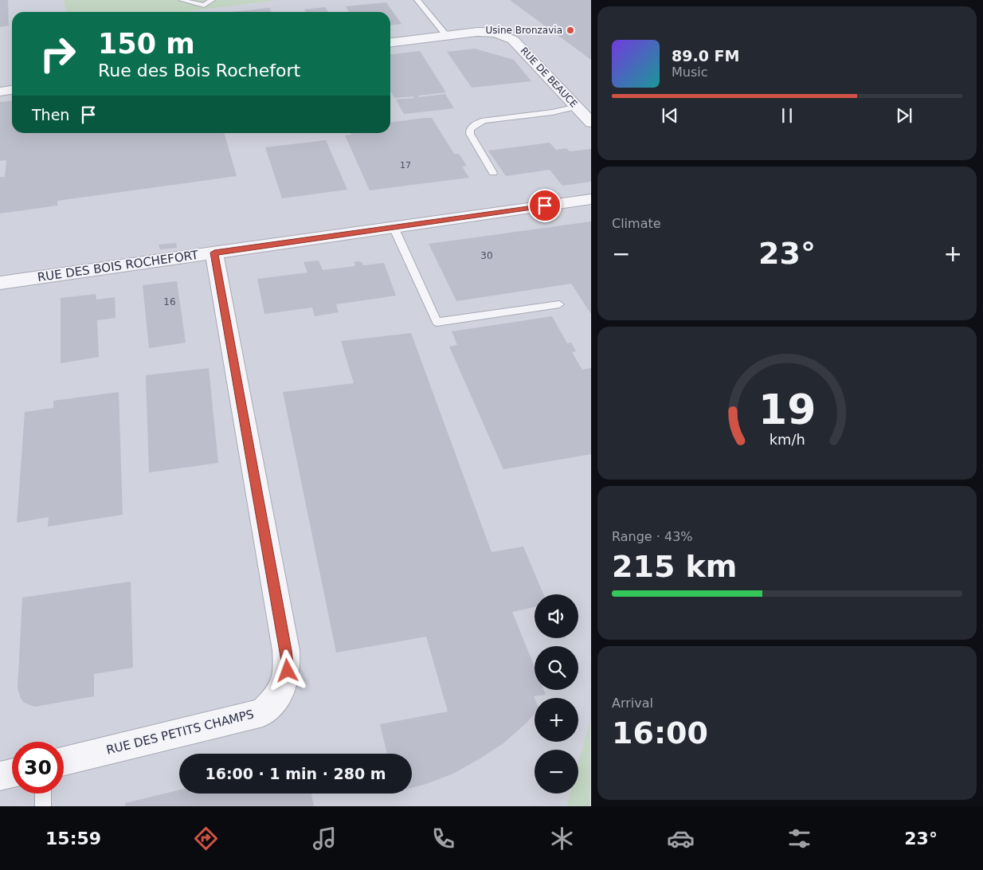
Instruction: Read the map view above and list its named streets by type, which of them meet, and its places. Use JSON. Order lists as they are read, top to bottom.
{
  "streets": {
    "street": ["RUE DE BEAUCE", "RUE DES BOIS ROCHEFORT", "RUE DES PETITS CHAMPS"]
  },
  "crossings": [
    ["RUE DES BOIS ROCHEFORT", "RUE DES PETITS CHAMPS"]
  ],
  "places": ["Usine Bronzavia"],
  "house_numbers": ["17", "30", "16"],
  "page": {
    "turn": ["150 m", "Rue des Bois Rochefort"],
    "song": ["89.0 FM", "Music"],
    "then": "Then",
    "tile": [
      "Climate",
      ["Range · 43%", "215 km"],
      ["Arrival", "16:00"]
    ],
    "heat": ["−", "23°", "+"],
    "map_buttons": ["+", "−"],
    "limit": "30",
    "trip": "16:00 · 1 min · 280 m",
    "tabs": ["15:59", "23°"],
    "gauge": ["19", "km/h"]
  }
}
